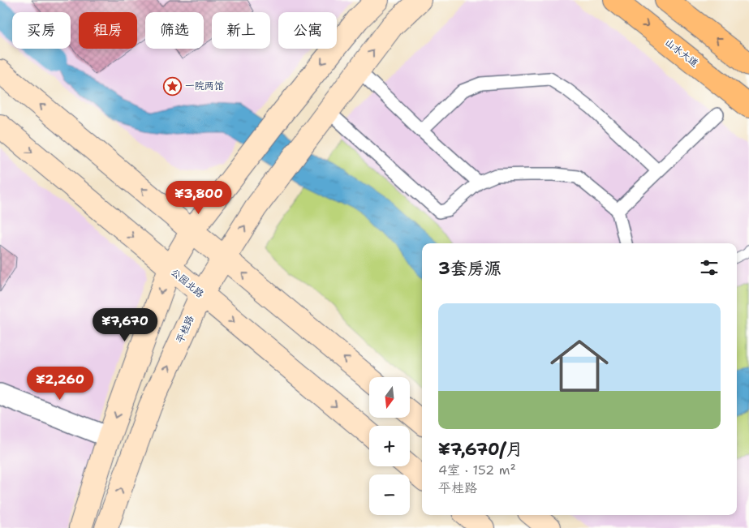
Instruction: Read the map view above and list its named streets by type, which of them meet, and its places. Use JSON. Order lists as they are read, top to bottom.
{
  "streets": {
    "main road": ["山水大道", "公园北路", "平桂路"]
  },
  "crossings": [
    ["公园北路", "平桂路"]
  ],
  "places": {
    "place": ["一院两馆"]
  },
  "north": "bottom",
  "page": {
    "chip": [
      "买房",
      "租房",
      "筛选",
      "新上",
      "公寓"
    ],
    "price": ["¥3,800", "¥7,670", "¥2,260"],
    "heading": "3套房源",
    "list": [
      {
        "name": "¥7,670/月",
        "note": "4室 · 152 m² · 平桂路"
      }
    ],
    "map_buttons": ["+", "−"]
  }
}
